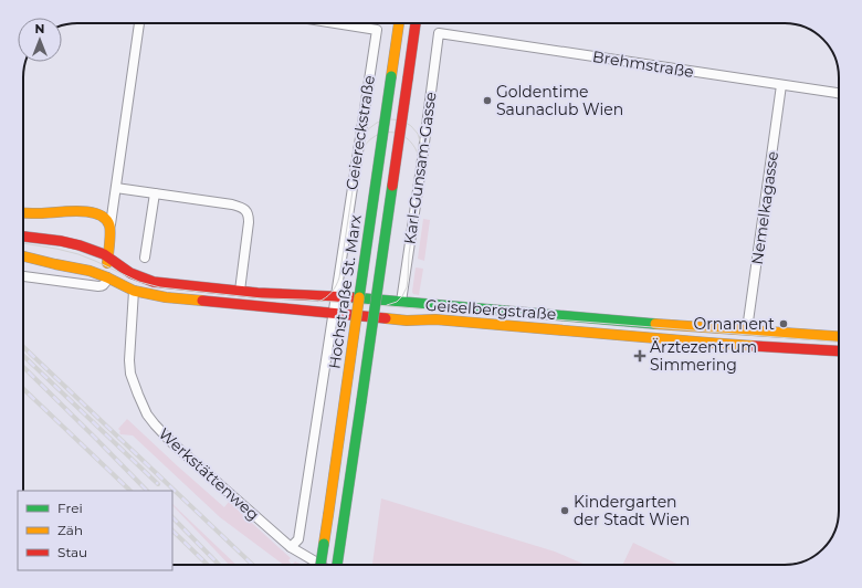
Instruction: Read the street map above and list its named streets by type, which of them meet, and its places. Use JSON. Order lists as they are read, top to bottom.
{
  "streets": {
    "main road": ["Hochstraße St. Marx", "Geiselbergstraße"],
    "street": [
      "Brehmstraße",
      "Geiereckstraße",
      "Karl-Gunsam-Gasse",
      "Nemelkagasse",
      "Werkstättenweg"
    ]
  },
  "crossings": [
    ["Brehmstraße", "Karl-Gunsam-Gasse"],
    ["Brehmstraße", "Nemelkagasse"],
    ["Geiereckstraße", "Geiselbergstraße"],
    ["Geiereckstraße", "Werkstättenweg"],
    ["Karl-Gunsam-Gasse", "Geiselbergstraße"],
    ["Nemelkagasse", "Geiselbergstraße"],
    ["Geiselbergstraße", "Werkstättenweg"]
  ],
  "places": {
    "other": ["Goldentime Saunaclub Wien", "Ornament", "Kindergarten der Stadt Wien"],
    "health": ["Ärztezentrum Simmering"]
  },
  "legend": ["Frei", "Zäh", "Stau"],
  "north": "top"
}
